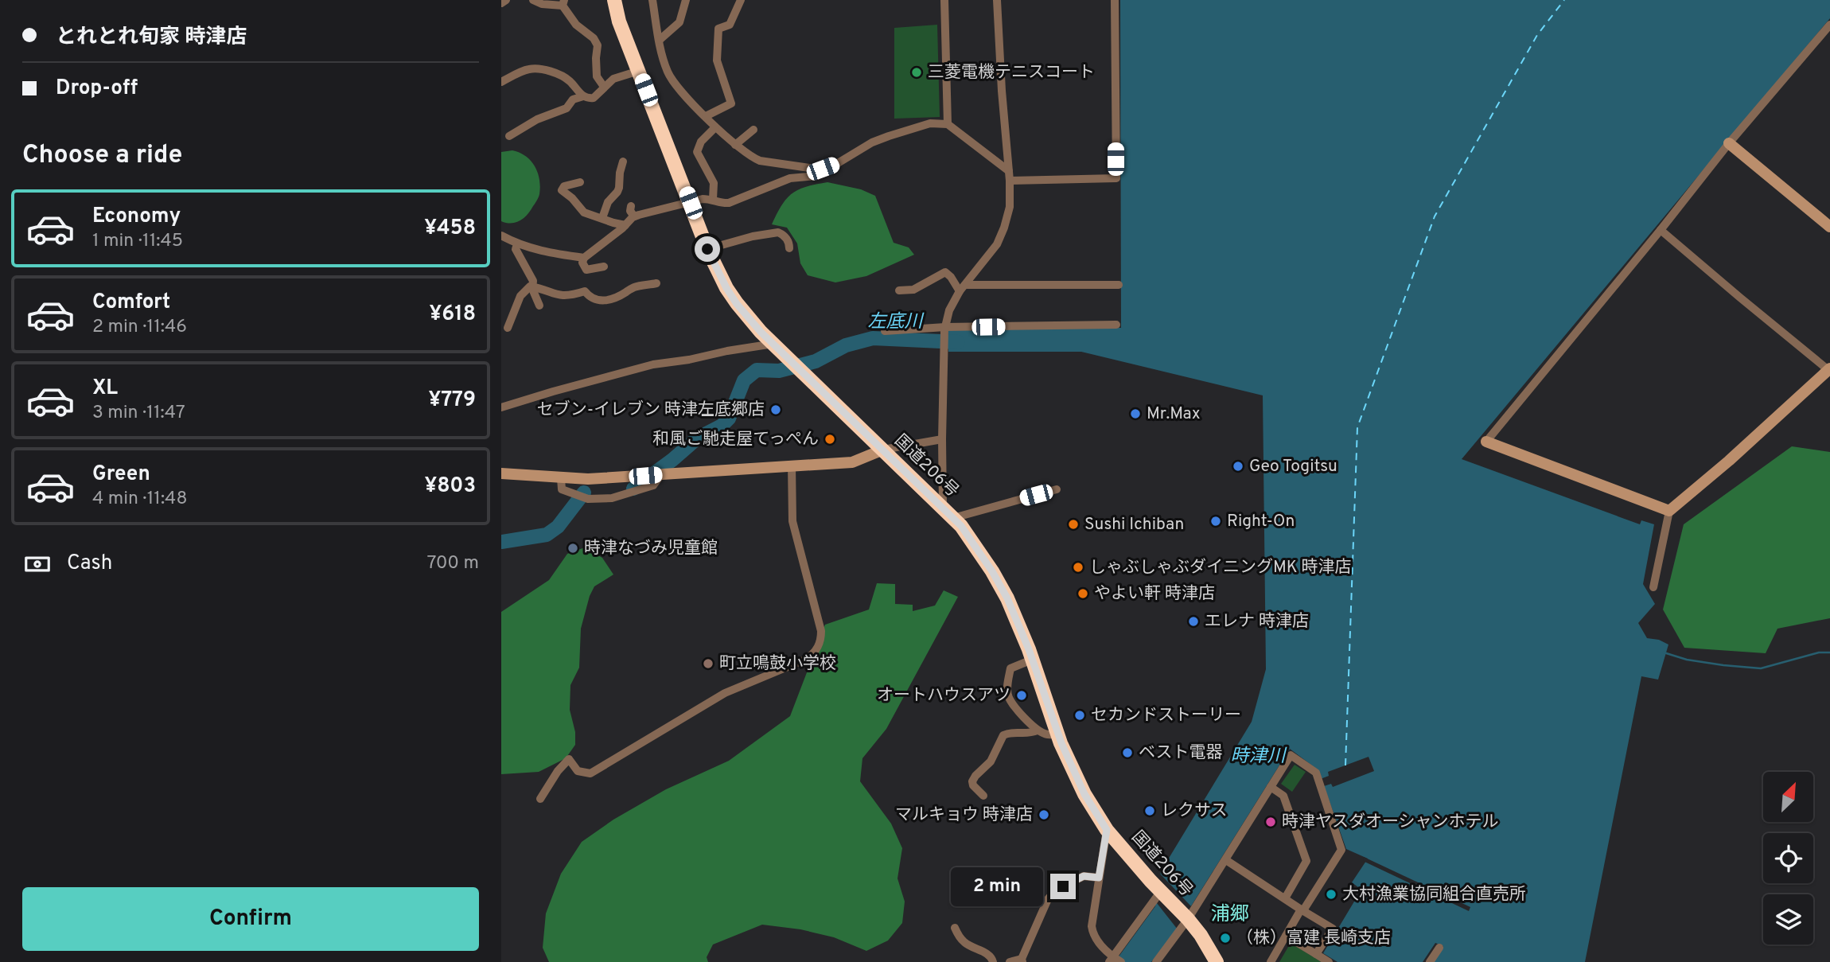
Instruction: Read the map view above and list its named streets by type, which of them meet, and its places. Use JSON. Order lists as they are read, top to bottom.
{
  "streets": {
    "highway": ["国道206号"]
  },
  "districts": ["浦郷"],
  "water": ["左底川", "時津川"],
  "places": [
    "三菱電機テニスコート",
    "セブン-イレブン 時津左底郷店",
    "Mr.Max",
    "和風ご馳走屋てっぺん",
    "Geo Togitsu",
    "Right-On",
    "Sushi Ichiban",
    "時津なづみ児童館",
    "しゃぶしゃぶダイニングMK 時津店",
    "やよい軒 時津店",
    "エレナ 時津店",
    "町立鳴鼓小学校",
    "オートハウスアツ",
    "セカンドストーリー",
    "ベスト電器",
    "レクサス",
    "マルキョウ 時津店",
    "時津ヤスダオーシャンホテル",
    "大村漁業協同組合直売所",
    "（株）富建 長崎支店"
  ],
  "north": "top right",
  "page": {
    "banner": ["とれとれ旬家 時津店", "Drop-off"],
    "heading": "Choose a ride",
    "list": [
      {
        "name": "Economy",
        "note": "1 min · 11:45",
        "value": "¥458"
      },
      {
        "name": "Comfort",
        "note": "2 min · 11:46",
        "value": "¥618"
      },
      {
        "name": "XL",
        "note": "3 min · 11:47",
        "value": "¥779"
      },
      {
        "name": "Green",
        "note": "4 min · 11:48",
        "value": "¥803"
      }
    ],
    "pay": ["Cash", "700 m"],
    "bubble": "2 min",
    "buttons": "Confirm"
  }
}
